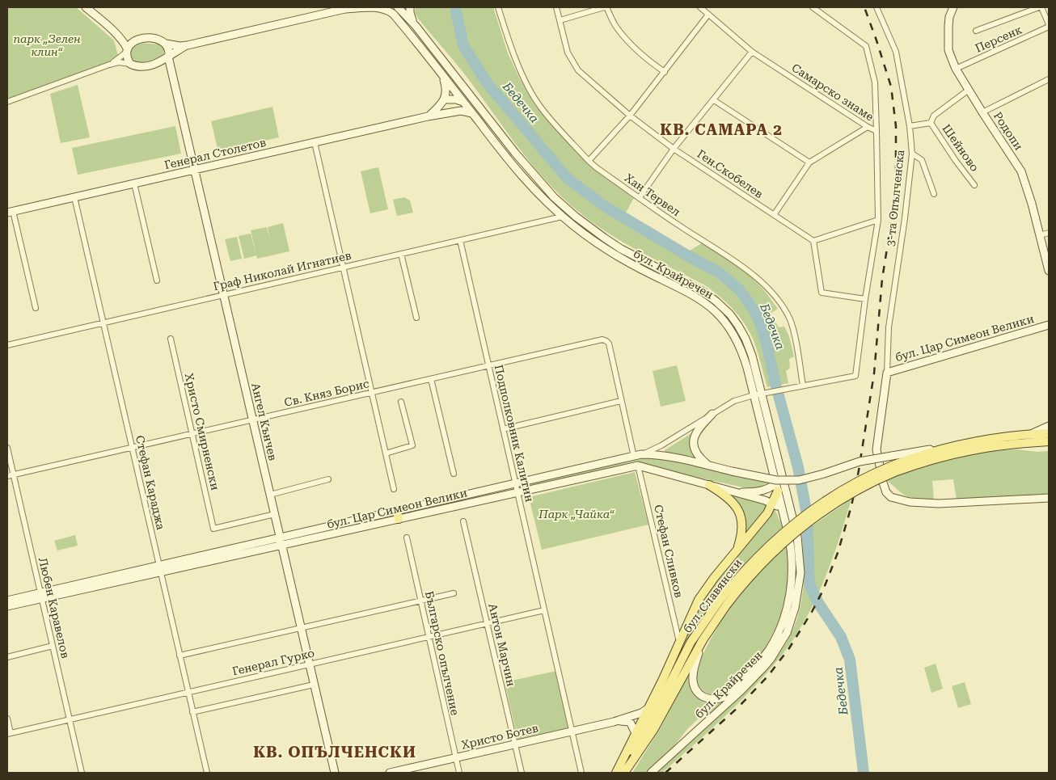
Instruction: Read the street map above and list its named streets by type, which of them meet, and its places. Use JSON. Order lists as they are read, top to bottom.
{
  "streets": {
    "main road": [
      "Родопи",
      "Генерал Столетов",
      "бул. Крайречен",
      "бул. Цар Симеон Велики",
      "Ангел Кънчев",
      "бул. Славянски",
      "Христо Ботев"
    ],
    "street": [
      "Персенк",
      "Самарско знаме",
      "Шейново",
      "Ген.Скобелев",
      "Хан Тервел",
      "3-та Опълченска",
      "Граф Николай Игнатиев",
      "Св. Княз Борис",
      "Христо Смирненски",
      "Подполковник Калитин",
      "Стефан Караджа",
      "Стефан Сливков",
      "Любен Каравелов",
      "Антон Марчин",
      "Българско опълчение",
      "Генерал Гурко"
    ]
  },
  "crossings": [
    ["Персенк", "Родопи"],
    ["Самарско знаме", "бул. Цар Симеон Велики"],
    ["Генерал Столетов", "бул. Крайречен"],
    ["Генерал Столетов", "Ангел Кънчев"],
    ["Генерал Столетов", "Стефан Караджа"],
    ["Хан Тервел", "бул. Цар Симеон Велики"],
    ["3-та Опълченска", "бул. Цар Симеон Велики"],
    ["Граф Николай Игнатиев", "бул. Крайречен"],
    ["Граф Николай Игнатиев", "Ангел Кънчев"],
    ["Граф Николай Игнатиев", "Подполковник Калитин"],
    ["Граф Николай Игнатиев", "Стефан Караджа"],
    ["бул. Крайречен", "бул. Цар Симеон Велики"],
    ["бул. Крайречен", "бул. Славянски"],
    ["бул. Цар Симеон Велики", "Ангел Кънчев"],
    ["бул. Цар Симеон Велики", "Подполковник Калитин"],
    ["бул. Цар Симеон Велики", "Стефан Караджа"],
    ["бул. Цар Симеон Велики", "Стефан Сливков"],
    ["бул. Цар Симеон Велики", "Любен Каравелов"],
    ["Св. Княз Борис", "Ангел Кънчев"],
    ["Св. Княз Борис", "Христо Смирненски"],
    ["Св. Княз Борис", "Подполковник Калитин"],
    ["Св. Княз Борис", "Стефан Караджа"],
    ["Св. Княз Борис", "Любен Каравелов"],
    ["Ангел Кънчев", "Христо Смирненски"],
    ["Ангел Кънчев", "Генерал Гурко"],
    ["Подполковник Калитин", "Генерал Гурко"],
    ["Подполковник Калитин", "Христо Ботев"],
    ["Стефан Караджа", "Генерал Гурко"],
    ["Любен Каравелов", "Генерал Гурко"],
    ["Антон Марчин", "Генерал Гурко"],
    ["Антон Марчин", "Христо Ботев"],
    ["Българско опълчение", "Генерал Гурко"],
    ["Българско опълчение", "Христо Ботев"]
  ],
  "districts": ["КВ. САМАРА 2", "КВ. ОПЪЛЧЕНСКИ"],
  "water": ["Бедечка"],
  "parks": ["парк „Зелен клин“", "Парк „Чайка“"]
}
